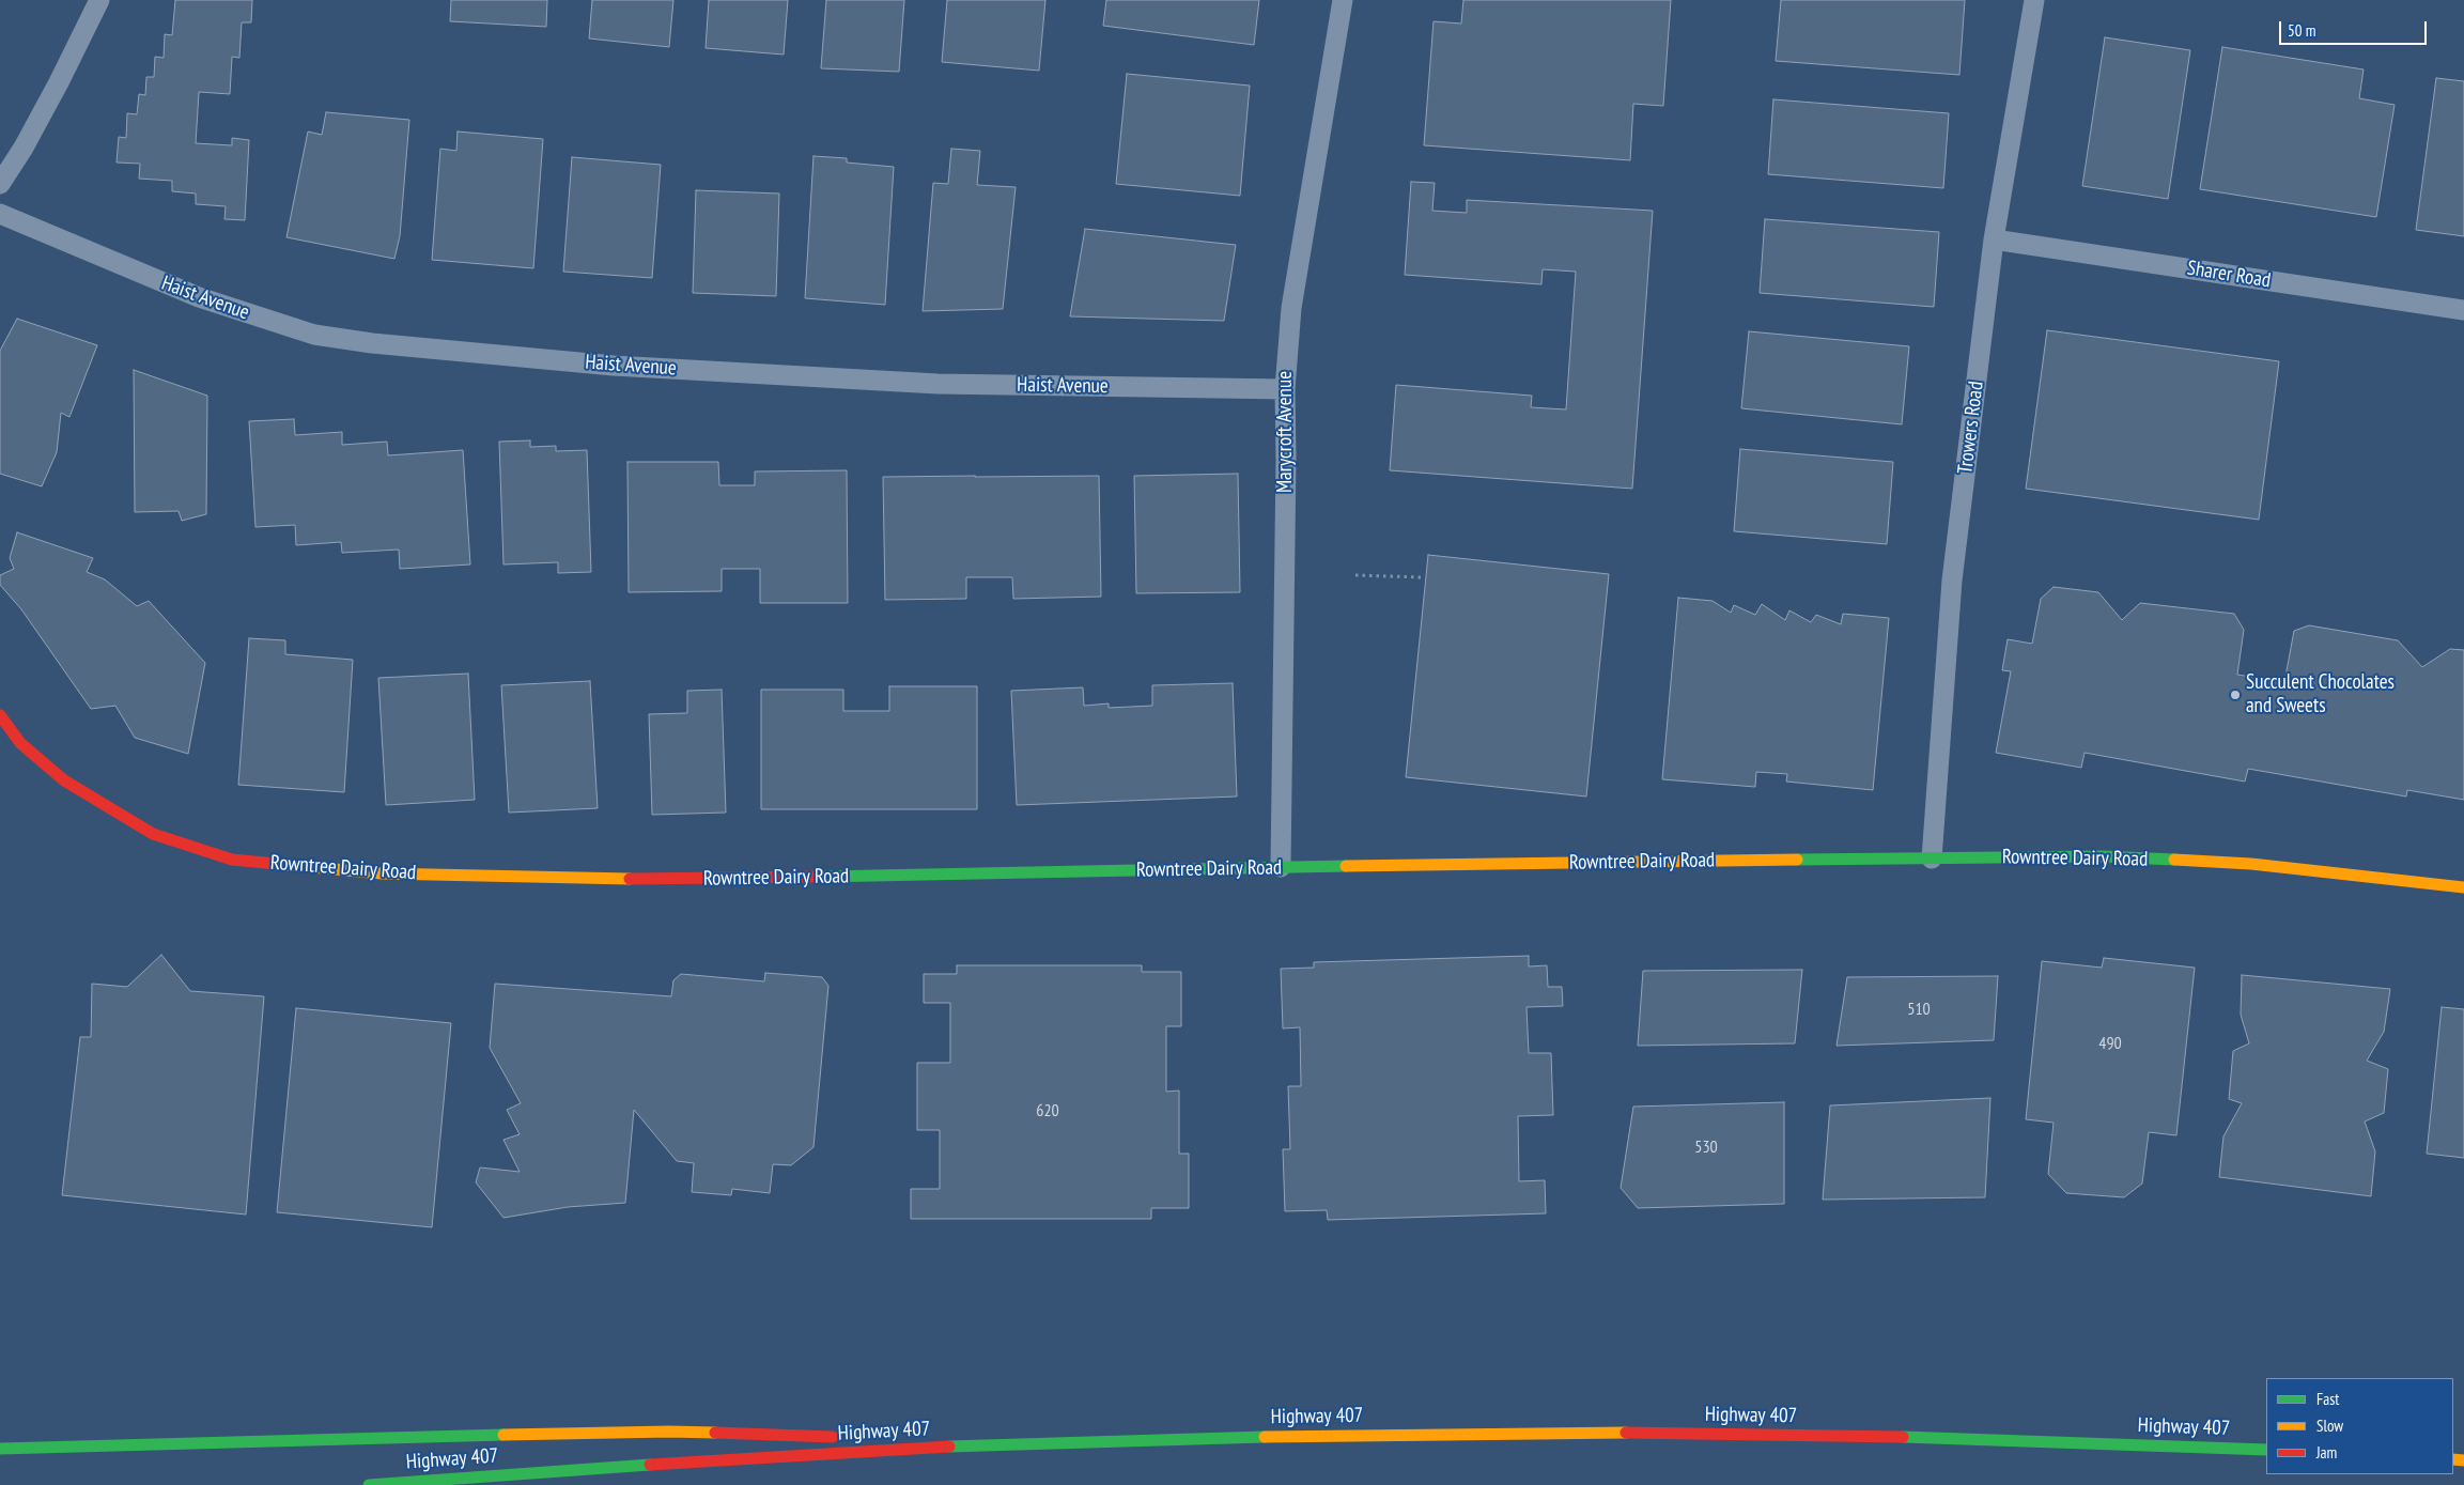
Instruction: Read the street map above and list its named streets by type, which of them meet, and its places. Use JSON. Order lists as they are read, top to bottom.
{
  "streets": {
    "main road": ["Rowntree Dairy Road", "Highway 407"],
    "street": [
      "Sharer Road",
      "Haist Avenue",
      "Trowers Road",
      "Marycroft Avenue"
    ]
  },
  "crossings": [
    ["Sharer Road", "Trowers Road"],
    ["Haist Avenue", "Marycroft Avenue"],
    ["Trowers Road", "Rowntree Dairy Road"],
    ["Marycroft Avenue", "Rowntree Dairy Road"]
  ],
  "places": ["Succulent Chocolates and Sweets"],
  "house_numbers": [
    "510",
    "490",
    "620",
    "530"
  ],
  "legend": ["Fast", "Slow", "Jam"],
  "scale_bar": "50 m"
}
